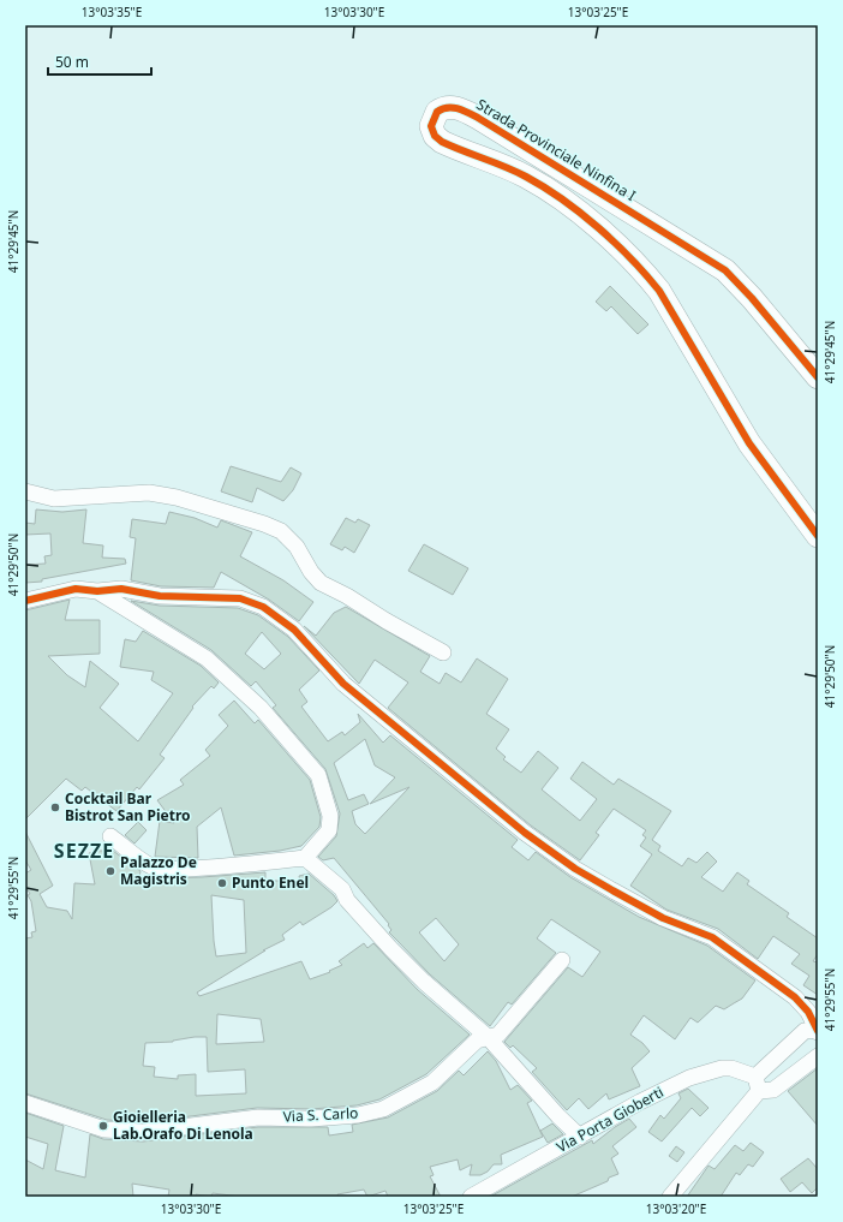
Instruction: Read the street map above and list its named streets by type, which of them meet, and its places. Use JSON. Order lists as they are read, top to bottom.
{
  "streets": {
    "street": ["Strada Provinciale Ninfina I", "Via S. Carlo", "Via Porta Gioberti"]
  },
  "districts": ["SEZZE"],
  "places": [
    "Cocktail Bar Bistrot San Pietro",
    "Palazzo De Magistris",
    "Punto Enel",
    "Gioielleria Lab.Orafo Di Lenola"
  ],
  "scale_bar": "50 m",
  "coordinates": [
    "13°03'35\"E",
    "13°03'30\"E",
    "13°03'25\"E",
    "41°29'45\"N",
    "41°29'50\"N",
    "41°29'55\"N",
    "13°03'20\"E"
  ]
}
